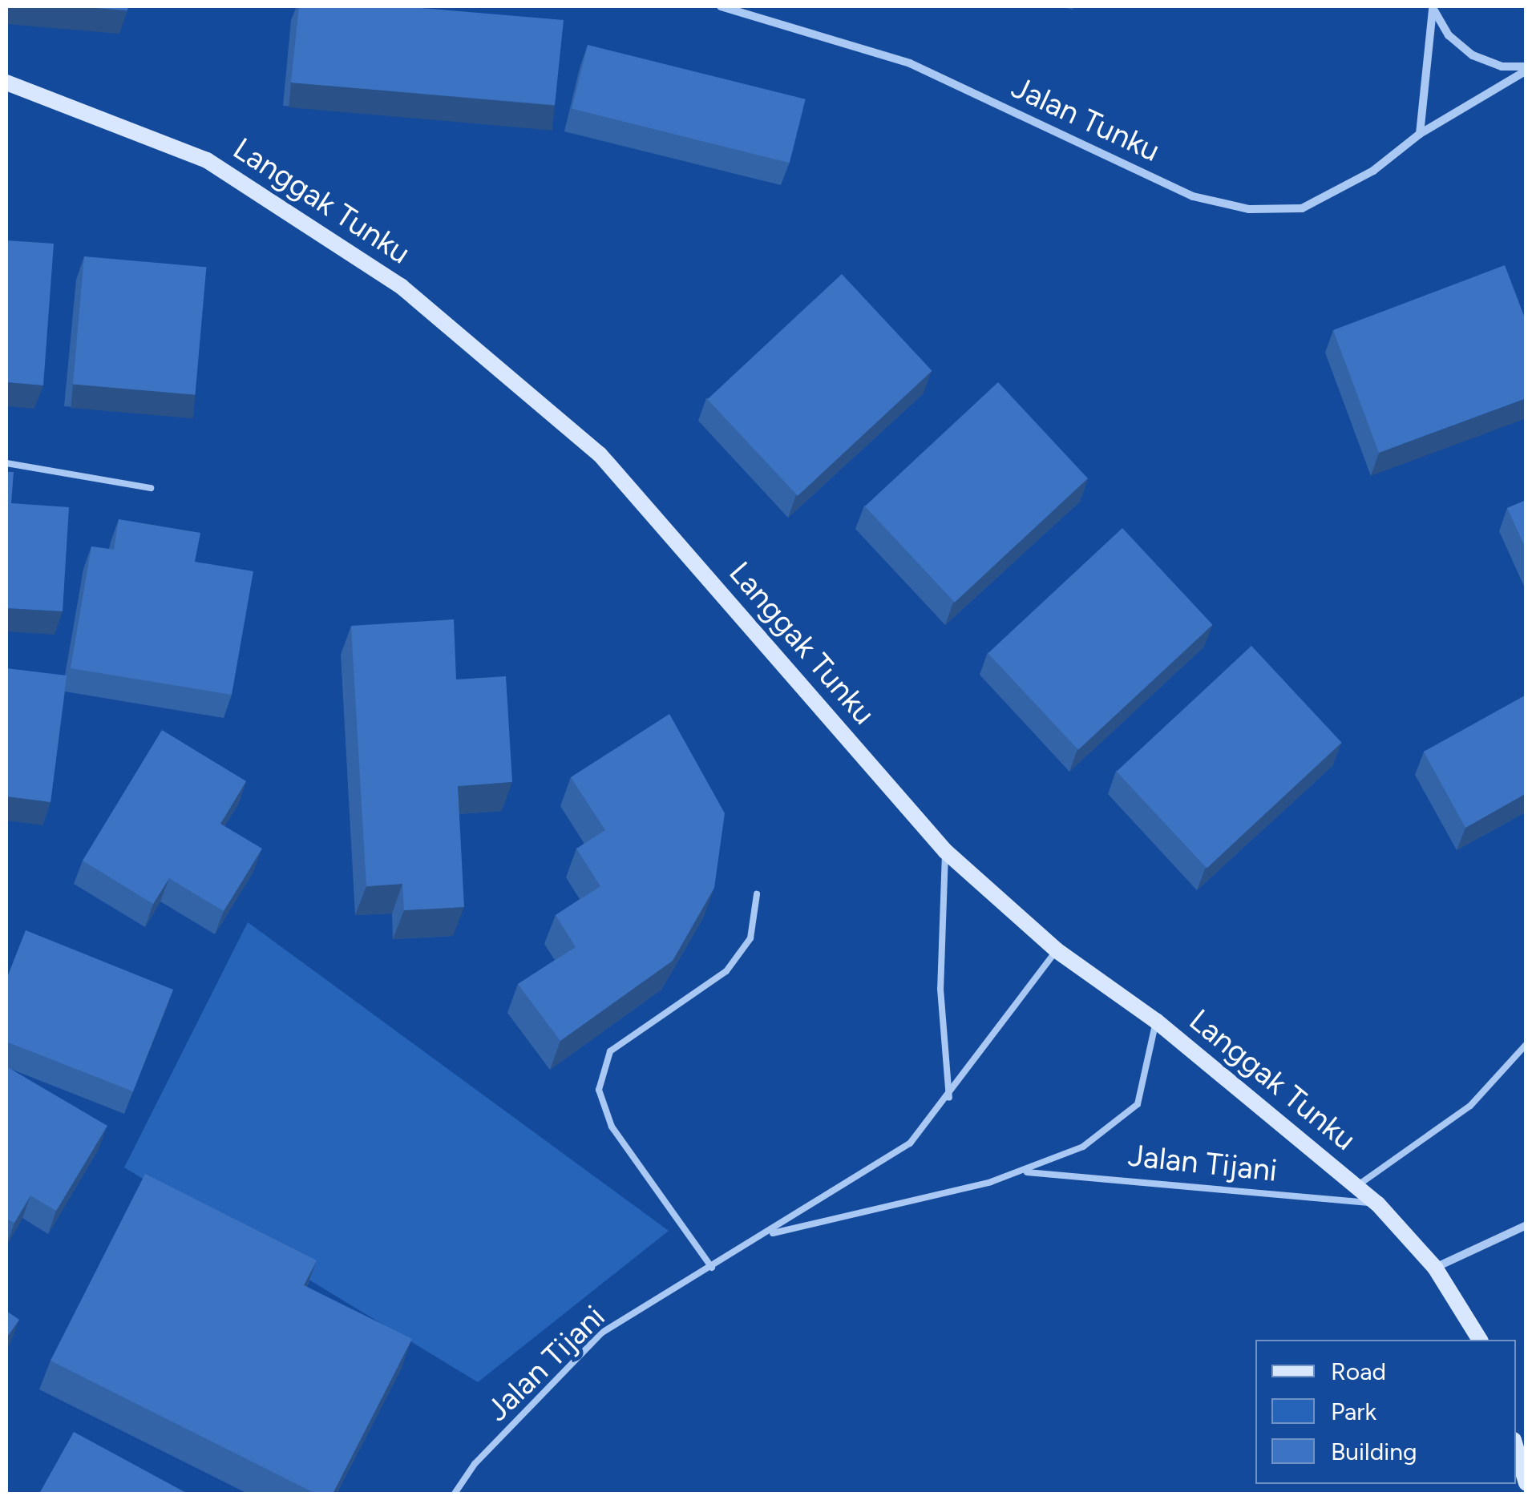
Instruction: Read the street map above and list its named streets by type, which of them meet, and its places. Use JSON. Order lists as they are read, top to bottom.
{
  "streets": {
    "street": ["Jalan Tunku", "Langgak Tunku"],
    "lane": ["Jalan Tijani"]
  },
  "crossings": [
    ["Langgak Tunku", "Jalan Tijani"]
  ],
  "legend": ["Road", "Park", "Building"]
}
